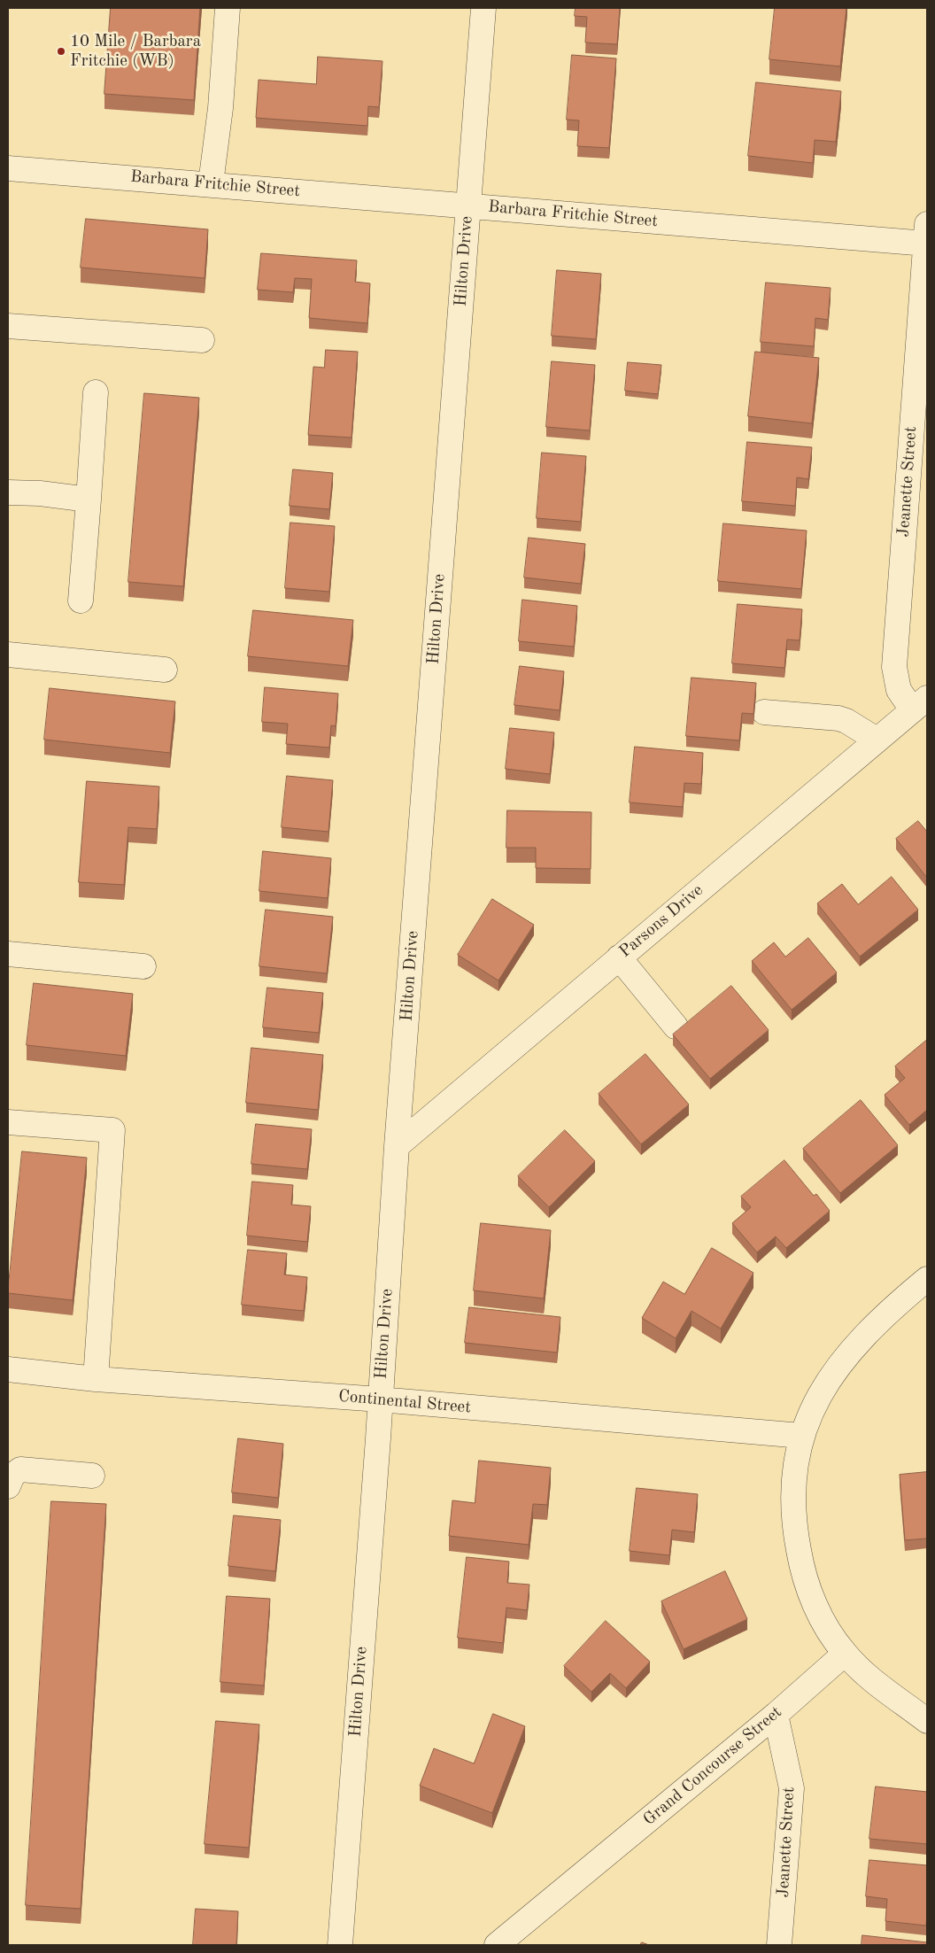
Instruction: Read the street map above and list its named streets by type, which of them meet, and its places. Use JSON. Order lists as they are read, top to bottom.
{
  "streets": {
    "street": [
      "Barbara Fritchie Street",
      "Hilton Drive",
      "Jeanette Street",
      "Parsons Drive",
      "Continental Street",
      "Grand Concourse Street"
    ]
  },
  "crossings": [
    ["Barbara Fritchie Street", "Hilton Drive"],
    ["Barbara Fritchie Street", "Jeanette Street"],
    ["Hilton Drive", "Parsons Drive"],
    ["Hilton Drive", "Continental Street"],
    ["Jeanette Street", "Parsons Drive"],
    ["Jeanette Street", "Grand Concourse Street"]
  ],
  "places": ["10 Mile / Barbara Fritchie (WB)"]
}
